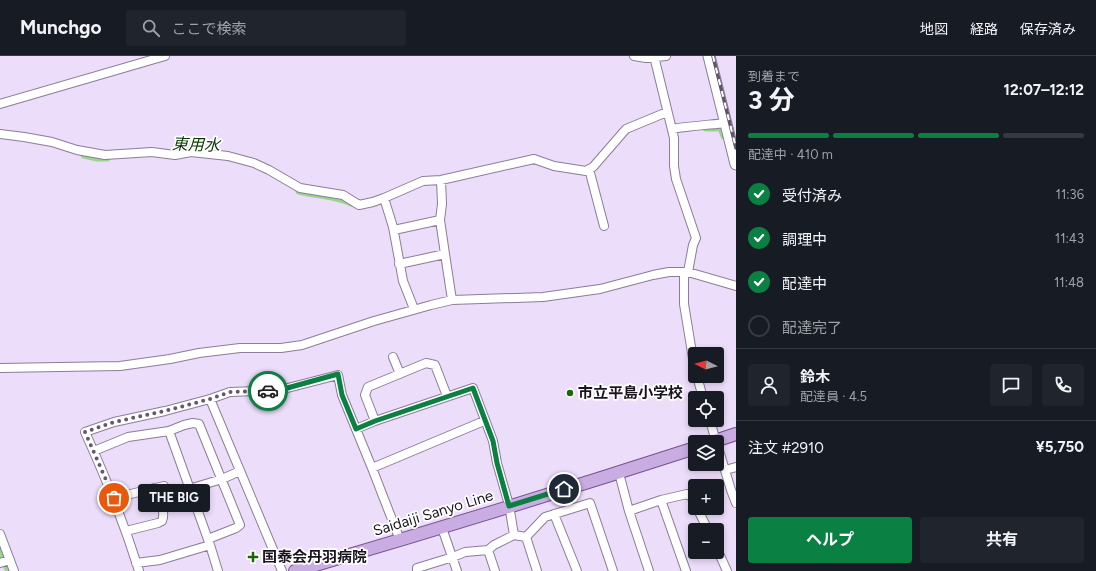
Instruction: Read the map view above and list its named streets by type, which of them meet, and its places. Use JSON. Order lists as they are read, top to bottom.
{
  "streets": {
    "main road": ["Saidaiji Sanyo Line"]
  },
  "water": ["東用水"],
  "places": {
    "other": ["市立平島小学校", "THE BIG"],
    "health": ["国泰会丹羽病院"]
  },
  "north": "left",
  "page": {
    "header": "Munchgo",
    "search": "ここで検索",
    "nav": ["地図", "経路", "保存済み"],
    "heading": ["3 分", "到着まで", "12:07–12:12"],
    "panel": [
      "鈴木",
      "配達員 · 4.5",
      "注文 #2910",
      "¥5,750"
    ],
    "bar": "配達中 · 410 m",
    "list": [
      ["受付済み", "11:36"],
      ["調理中", "11:43"],
      ["配達中", "11:48"],
      "配達完了"
    ],
    "map_buttons": ["+", "−"],
    "bubble": "THE BIG",
    "buttons": ["ヘルプ", "共有"]
  }
}
